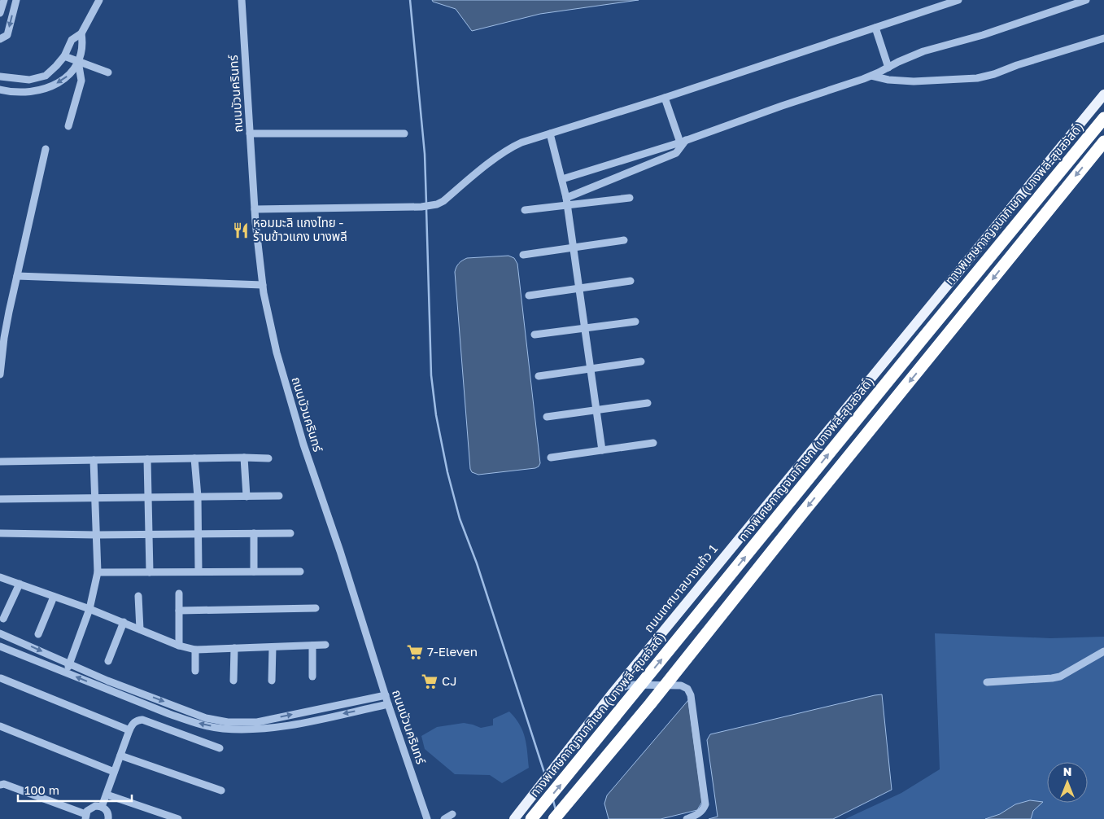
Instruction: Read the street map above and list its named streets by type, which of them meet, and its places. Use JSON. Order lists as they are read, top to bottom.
{
  "streets": {
    "highway": ["ทางพิเศษกาญจนาภิเษก (บางพลี-สุขสวัสดิ์)"],
    "main road": ["ถนนเทศบาลบางแก้ว 1"],
    "street": ["ถนนบัวนครินทร์"]
  },
  "places": {
    "restaurant": ["หอมมะลิ เเกงไทย - ร้านข้าวแกง บางพลี"],
    "supermarket": ["7-Eleven", "CJ"]
  },
  "scale_bar": "100 m",
  "north": "top"
}
